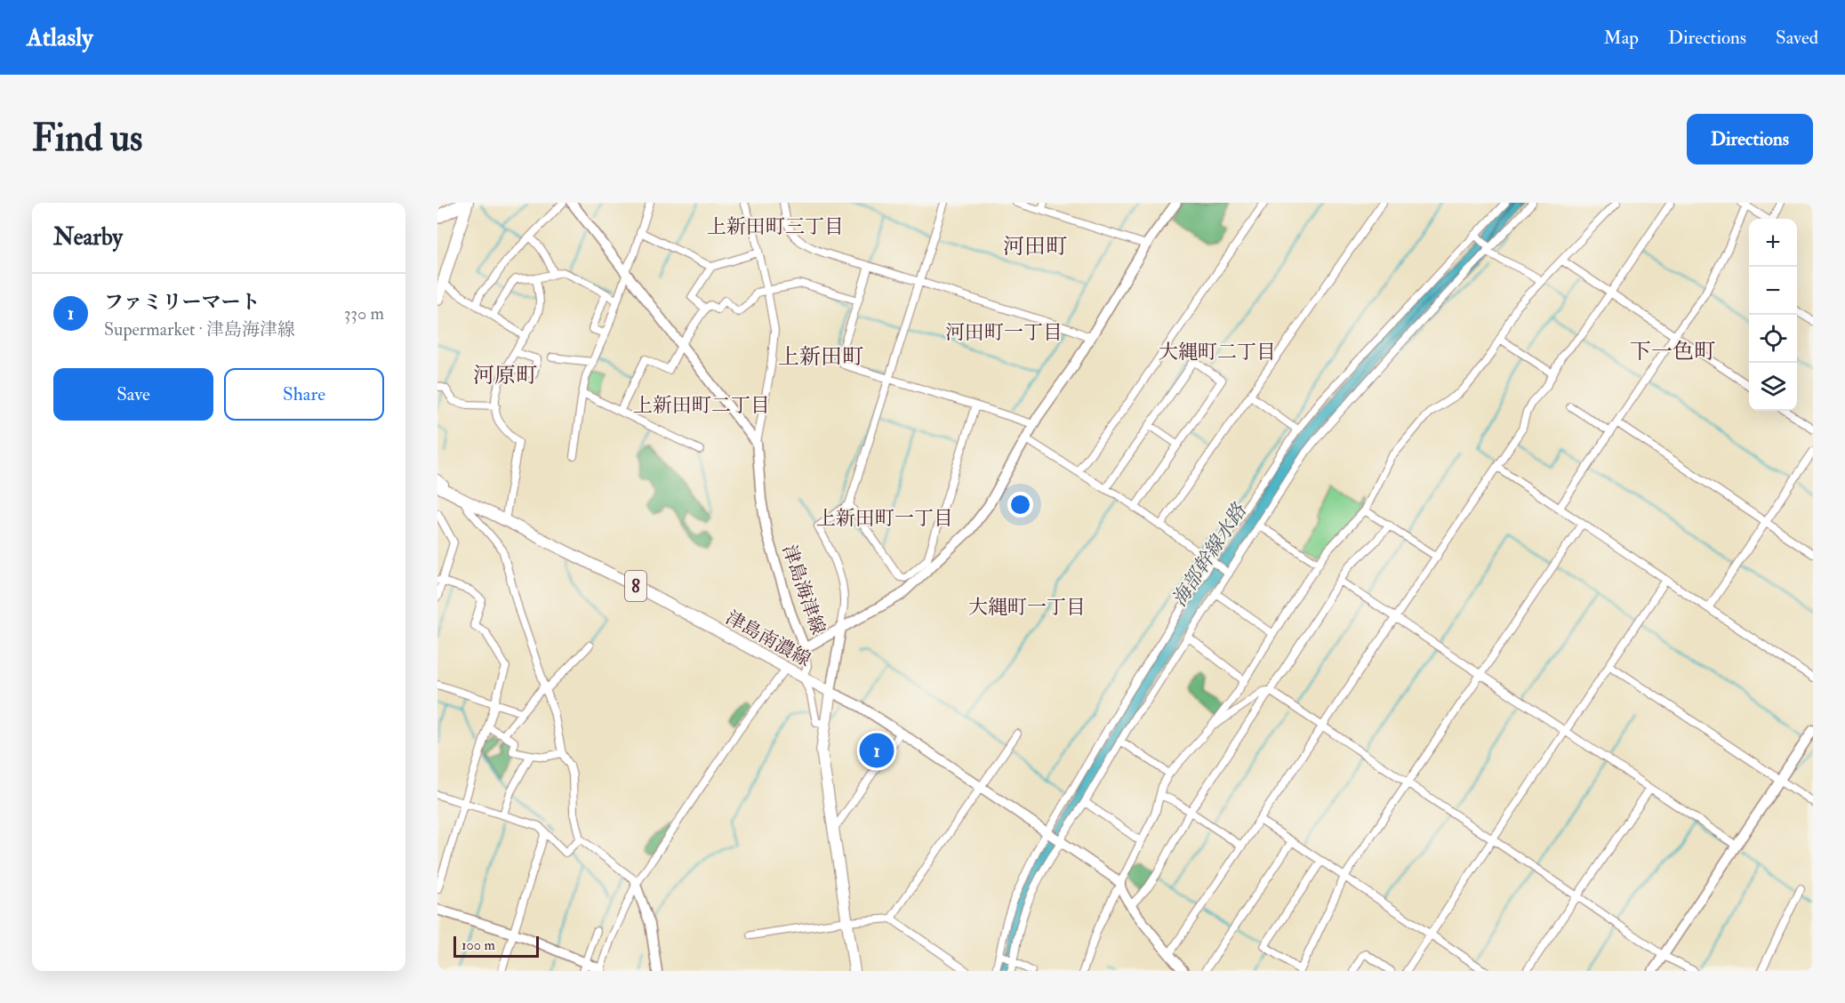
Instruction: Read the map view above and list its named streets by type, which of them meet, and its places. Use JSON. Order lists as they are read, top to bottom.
{
  "streets": {
    "main road": ["8", "津島南濃線"],
    "street": ["津島海津線"]
  },
  "crossings": [
    ["津島海津線", "津島南濃線"]
  ],
  "districts": [
    "上新田町三丁目",
    "河田町",
    "河田町一丁目",
    "大縄町二丁目",
    "下一色町",
    "上新田町",
    "河原町",
    "上新田町二丁目",
    "上新田町一丁目",
    "大縄町一丁目"
  ],
  "water": ["海部幹線水路"],
  "scale_bar": "100 m",
  "page": {
    "header": "Atlasly",
    "nav": ["Map", "Directions", "Saved"],
    "buttons": [
      "Directions",
      ["Save", "Share"]
    ],
    "title": "Find us",
    "heading": "Nearby",
    "map_buttons": ["+", "−"],
    "list": [
      {
        "mark": "1",
        "name": "ファミリーマート",
        "note": "Supermarket · 津島海津線",
        "value": "330 m"
      }
    ],
    "pins": "1",
    "scale": "100 m"
  }
}
